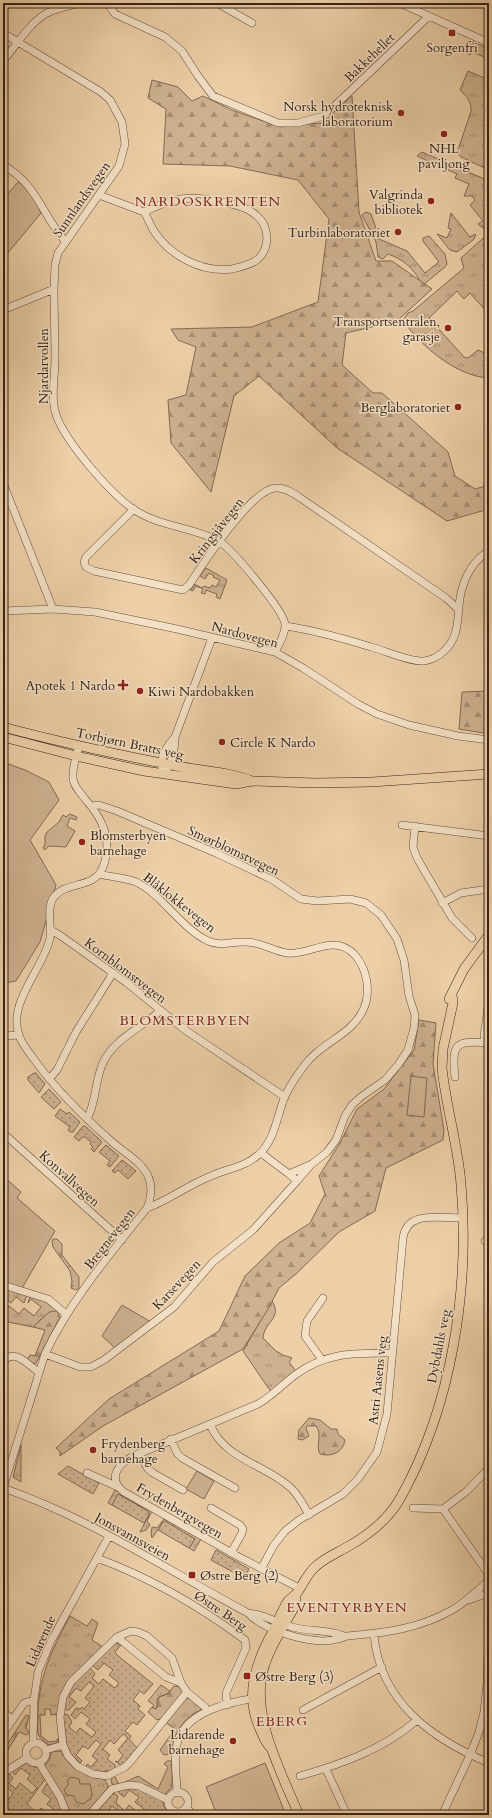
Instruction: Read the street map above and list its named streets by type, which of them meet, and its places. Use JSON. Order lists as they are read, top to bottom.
{
  "streets": {
    "main road": ["Torbjørn Bratts veg", "Dybdahls veg"],
    "street": [
      "Bakkehellet",
      "Sunnlandsvegen",
      "Njardarvollen",
      "Kringsjåvegen",
      "Nardovegen",
      "Smørblomstvegen",
      "Blåklokkevegen",
      "Kornblomstvegen",
      "Konvallvegen",
      "Bregnevegen",
      "Karsevegen",
      "Astri Aasens veg",
      "Frydenbergvegen",
      "Jonsvannsveien",
      "Østre Berg",
      "Lidarende"
    ]
  },
  "crossings": [
    ["Sunnlandsvegen", "Njardarvollen"],
    ["Njardarvollen", "Kringsjåvegen"],
    ["Smørblomstvegen", "Karsevegen"],
    ["Blåklokkevegen", "Kornblomstvegen"],
    ["Konvallvegen", "Bregnevegen"],
    ["Bregnevegen", "Karsevegen"],
    ["Bregnevegen", "Jonsvannsveien"],
    ["Dybdahls veg", "Astri Aasens veg"],
    ["Dybdahls veg", "Frydenbergvegen"],
    ["Dybdahls veg", "Jonsvannsveien"],
    ["Astri Aasens veg", "Frydenbergvegen"],
    ["Jonsvannsveien", "Lidarende"],
    ["Østre Berg", "Lidarende"]
  ],
  "districts": [
    "NARDOSKRENTEN",
    "BLOMSTERBYEN",
    "EVENTYRBYEN",
    "EBERG"
  ],
  "places": {
    "transit": ["Sorgenfri", "Østre Berg (2)", "Østre Berg (3)"],
    "other": [
      "Norsk hydroteknisk laboratorium",
      "NHL paviljong",
      "Valgrinda bibliotek",
      "Turbinlaboratoriet",
      "Transportsentralen, garasje",
      "Berglaboratoriet",
      "Kiwi Nardobakken",
      "Circle K Nardo",
      "Blomsterbyen barnehage",
      "Frydenberg barnehage",
      "Lidarende barnehage"
    ],
    "health": ["Apotek 1 Nardo"]
  }
}
